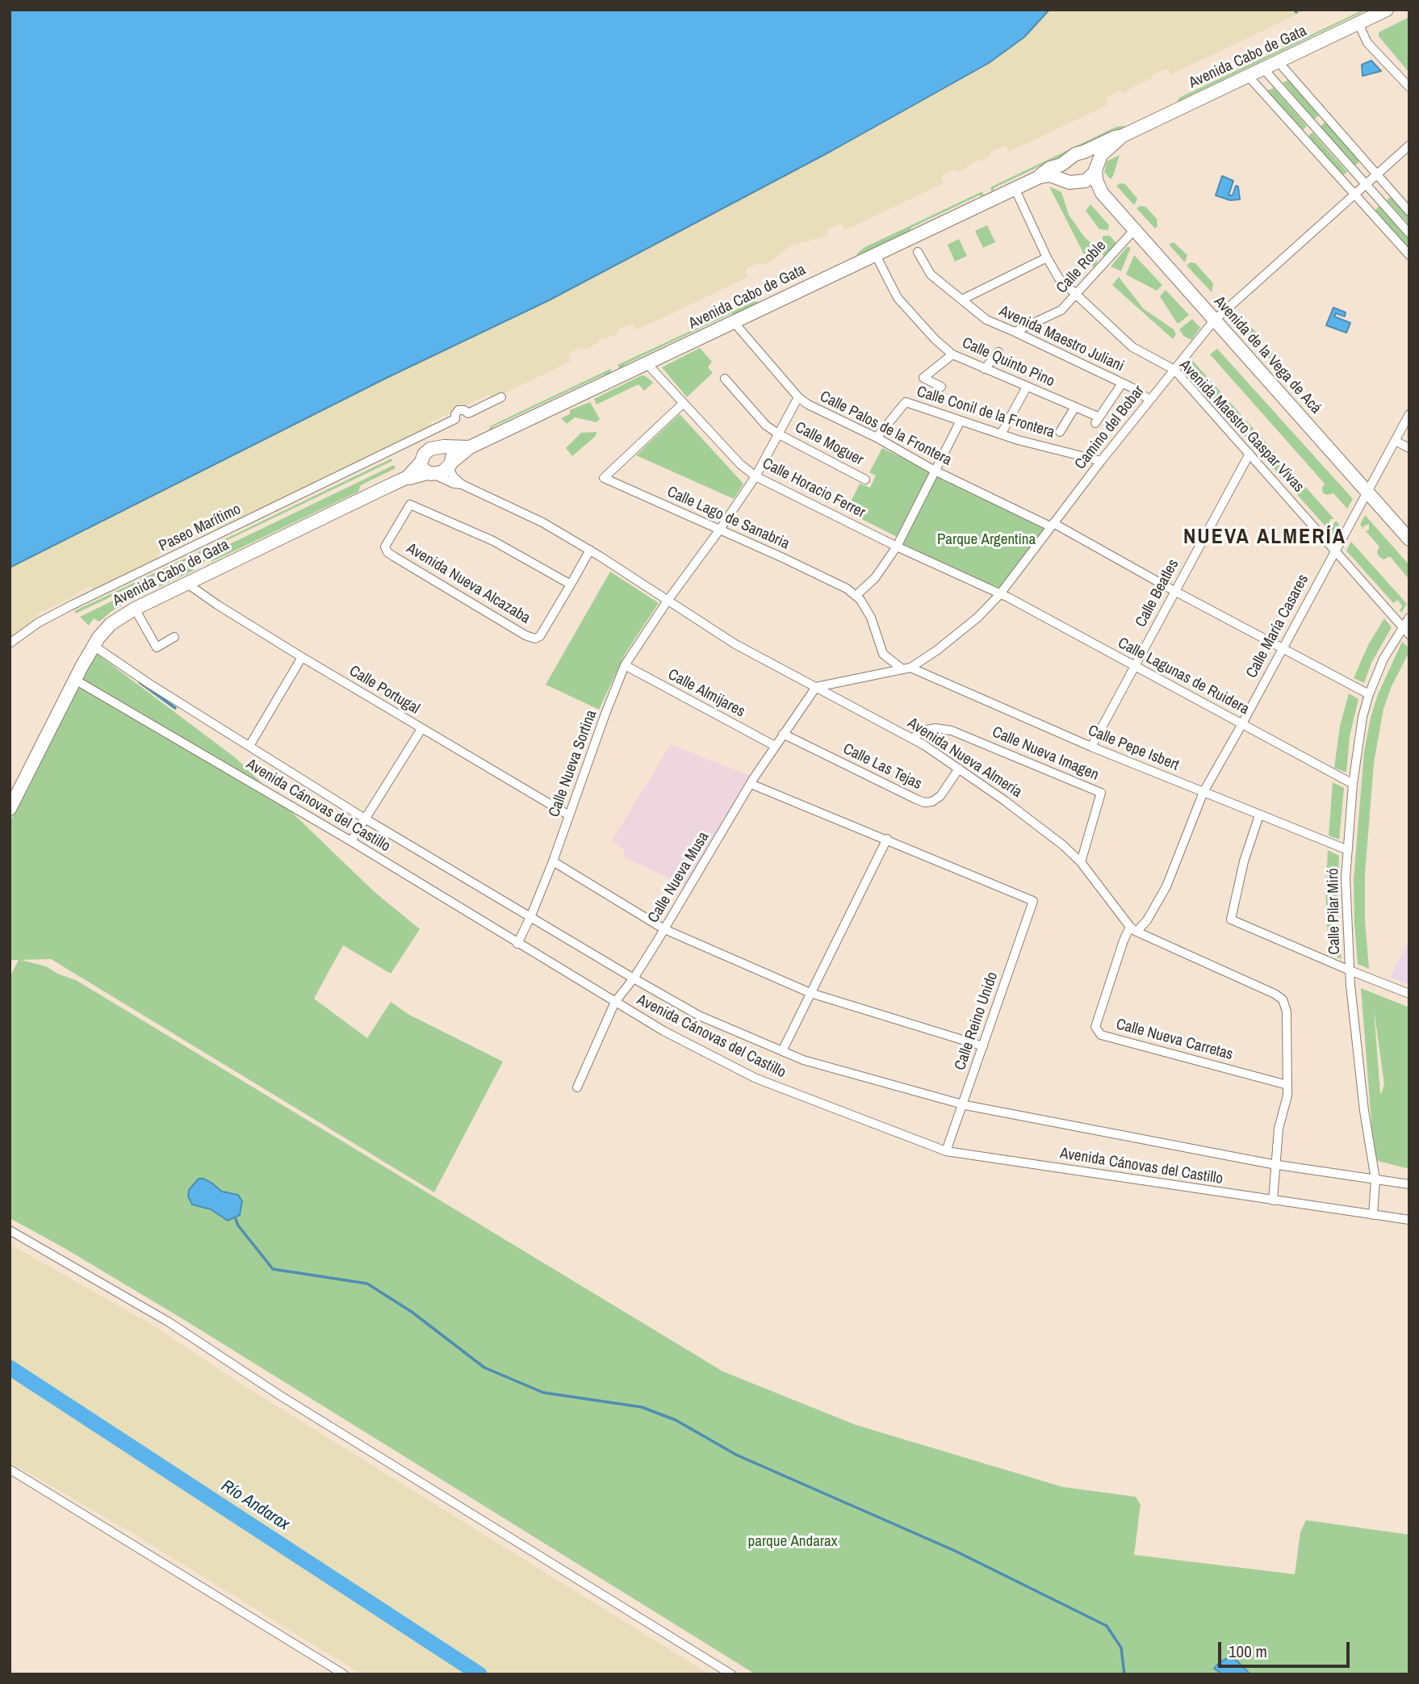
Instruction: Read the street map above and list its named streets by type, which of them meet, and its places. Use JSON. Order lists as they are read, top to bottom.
{
  "streets": {
    "main road": ["Avenida Cabo de Gata", "Avenida de la Vega de Acá"],
    "street": [
      "Calle Roble",
      "Avenida Maestro Juliani",
      "Calle Quinto Pino",
      "Calle Conil de la Frontera",
      "Avenida Maestro Gaspar Vivas",
      "Camino del Bobar",
      "Calle Palos de la Frontera",
      "Calle Moguer",
      "Calle Horacio Ferrer",
      "Calle Lago de Sanabria",
      "Paseo Marítimo",
      "Avenida Nueva Alcazaba",
      "Calle Beatles",
      "Calle María Casares",
      "Calle Lagunas de Ruidera",
      "Calle Portugal",
      "Calle Almijares",
      "Calle Pepe Isbert",
      "Calle Nueva Imagen",
      "Avenida Nueva Almería",
      "Calle Nueva Sortina",
      "Calle Las Tejas",
      "Avenida Cánovas del Castillo",
      "Calle Nueva Musa",
      "Calle Pilar Miró",
      "Calle Reino Unido",
      "Calle Nueva Carretas"
    ]
  },
  "crossings": [
    ["Avenida Cabo de Gata", "Avenida de la Vega de Acá"],
    ["Avenida Cabo de Gata", "Calle Quinto Pino"],
    ["Avenida Cabo de Gata", "Avenida Maestro Gaspar Vivas"],
    ["Avenida Cabo de Gata", "Calle Palos de la Frontera"],
    ["Avenida Cabo de Gata", "Calle Horacio Ferrer"],
    ["Avenida Cabo de Gata", "Calle Portugal"],
    ["Avenida Cabo de Gata", "Avenida Nueva Almería"],
    ["Avenida Cabo de Gata", "Avenida Cánovas del Castillo"],
    ["Calle Roble", "Avenida Maestro Juliani"],
    ["Calle Roble", "Avenida de la Vega de Acá"],
    ["Calle Roble", "Avenida Maestro Gaspar Vivas"],
    ["Avenida Maestro Juliani", "Calle Quinto Pino"],
    ["Avenida Maestro Juliani", "Camino del Bobar"],
    ["Avenida de la Vega de Acá", "Camino del Bobar"],
    ["Avenida de la Vega de Acá", "Calle María Casares"],
    ["Calle Conil de la Frontera", "Camino del Bobar"],
    ["Calle Conil de la Frontera", "Calle Palos de la Frontera"],
    ["Avenida Maestro Gaspar Vivas", "Camino del Bobar"],
    ["Avenida Maestro Gaspar Vivas", "Calle Beatles"],
    ["Avenida Maestro Gaspar Vivas", "Calle María Casares"],
    ["Avenida Maestro Gaspar Vivas", "Calle Pilar Miró"],
    ["Camino del Bobar", "Calle Palos de la Frontera"],
    ["Camino del Bobar", "Calle Horacio Ferrer"],
    ["Camino del Bobar", "Calle Lago de Sanabria"],
    ["Camino del Bobar", "Calle Lagunas de Ruidera"],
    ["Camino del Bobar", "Calle Pepe Isbert"],
    ["Camino del Bobar", "Avenida Nueva Almería"],
    ["Camino del Bobar", "Calle Nueva Musa"],
    ["Calle Palos de la Frontera", "Calle Beatles"],
    ["Calle Palos de la Frontera", "Calle María Casares"],
    ["Calle Palos de la Frontera", "Calle Nueva Sortina"],
    ["Calle Palos de la Frontera", "Calle Pilar Miró"],
    ["Calle Moguer", "Calle Nueva Sortina"],
    ["Calle Horacio Ferrer", "Calle Lago de Sanabria"],
    ["Calle Horacio Ferrer", "Calle Lagunas de Ruidera"],
    ["Calle Horacio Ferrer", "Calle Nueva Sortina"],
    ["Calle Lago de Sanabria", "Calle Pepe Isbert"],
    ["Calle Lago de Sanabria", "Calle Nueva Sortina"],
    ["Avenida Nueva Alcazaba", "Avenida Nueva Almería"],
    ["Calle Beatles", "Calle Lagunas de Ruidera"],
    ["Calle Beatles", "Calle Pepe Isbert"],
    ["Calle María Casares", "Calle Lagunas de Ruidera"],
    ["Calle María Casares", "Calle Pepe Isbert"],
    ["Calle María Casares", "Avenida Nueva Almería"],
    ["Calle María Casares", "Calle Nueva Carretas"],
    ["Calle Lagunas de Ruidera", "Calle Pilar Miró"],
    ["Calle Portugal", "Calle Nueva Sortina"],
    ["Calle Almijares", "Calle Nueva Sortina"],
    ["Calle Almijares", "Calle Nueva Musa"],
    ["Calle Pepe Isbert", "Calle Pilar Miró"],
    ["Calle Nueva Imagen", "Avenida Nueva Almería"],
    ["Avenida Nueva Almería", "Calle Nueva Sortina"],
    ["Avenida Nueva Almería", "Calle Las Tejas"],
    ["Avenida Nueva Almería", "Avenida Cánovas del Castillo"],
    ["Avenida Nueva Almería", "Calle Nueva Musa"],
    ["Avenida Nueva Almería", "Calle Nueva Carretas"],
    ["Calle Nueva Sortina", "Avenida Cánovas del Castillo"],
    ["Calle Las Tejas", "Calle Nueva Musa"],
    ["Avenida Cánovas del Castillo", "Calle Nueva Musa"],
    ["Avenida Cánovas del Castillo", "Calle Pilar Miró"],
    ["Avenida Cánovas del Castillo", "Calle Reino Unido"]
  ],
  "districts": ["NUEVA ALMERÍA"],
  "water": ["Río Andarax"],
  "parks": ["Parque Argentina", "parque Andarax"],
  "scale_bar": "100 m"
}
